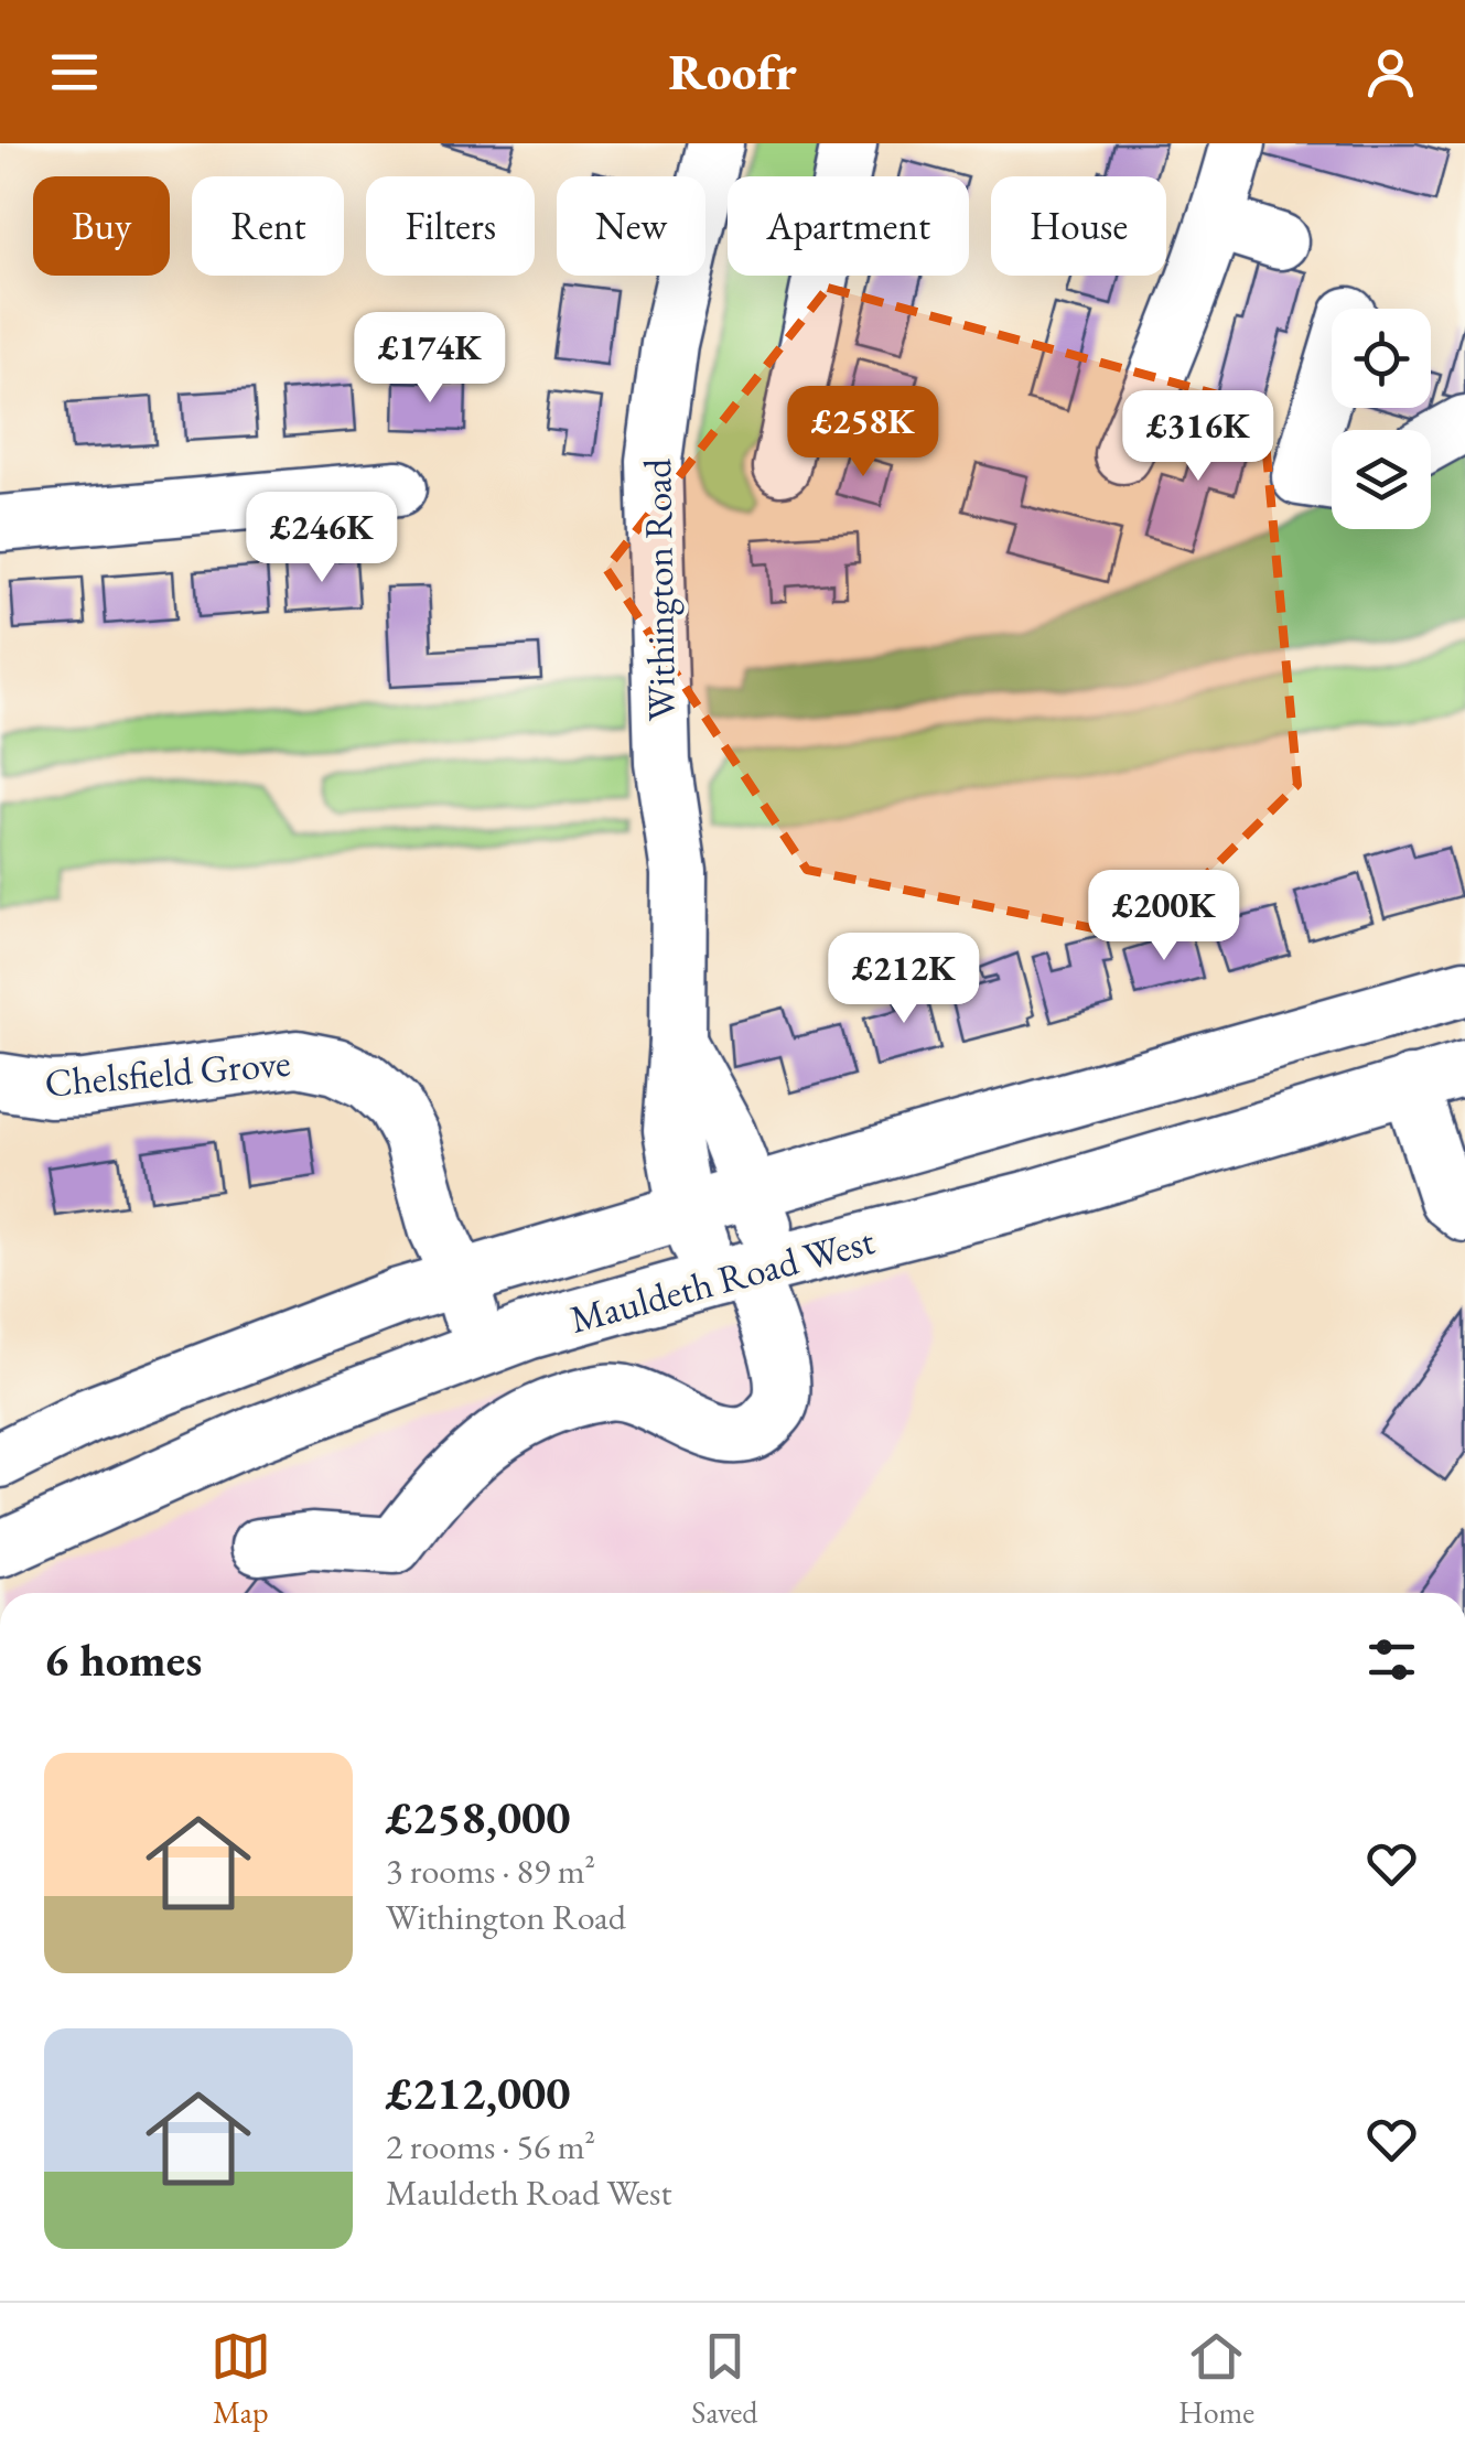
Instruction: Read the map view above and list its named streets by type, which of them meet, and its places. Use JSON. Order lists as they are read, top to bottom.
{
  "streets": {
    "street": ["Withington Road", "Chelsfield Grove", "Mauldeth Road West"]
  },
  "crossings": [
    ["Withington Road", "Mauldeth Road West"],
    ["Chelsfield Grove", "Mauldeth Road West"]
  ],
  "page": {
    "header": "Roofr",
    "chip": [
      "Buy",
      "Rent",
      "Filters",
      "New",
      "Apartment",
      "House"
    ],
    "price": [
      "£174K",
      "£258K",
      "£316K",
      "£246K",
      "£200K",
      "£212K"
    ],
    "heading": "6 homes",
    "list": [
      {
        "name": "£258,000",
        "note": "3 rooms · 89 m² · Withington Road"
      },
      {
        "name": "£212,000",
        "note": "2 rooms · 56 m² · Mauldeth Road West"
      }
    ],
    "tabs": ["Map", "Saved", "Home"]
  }
}
